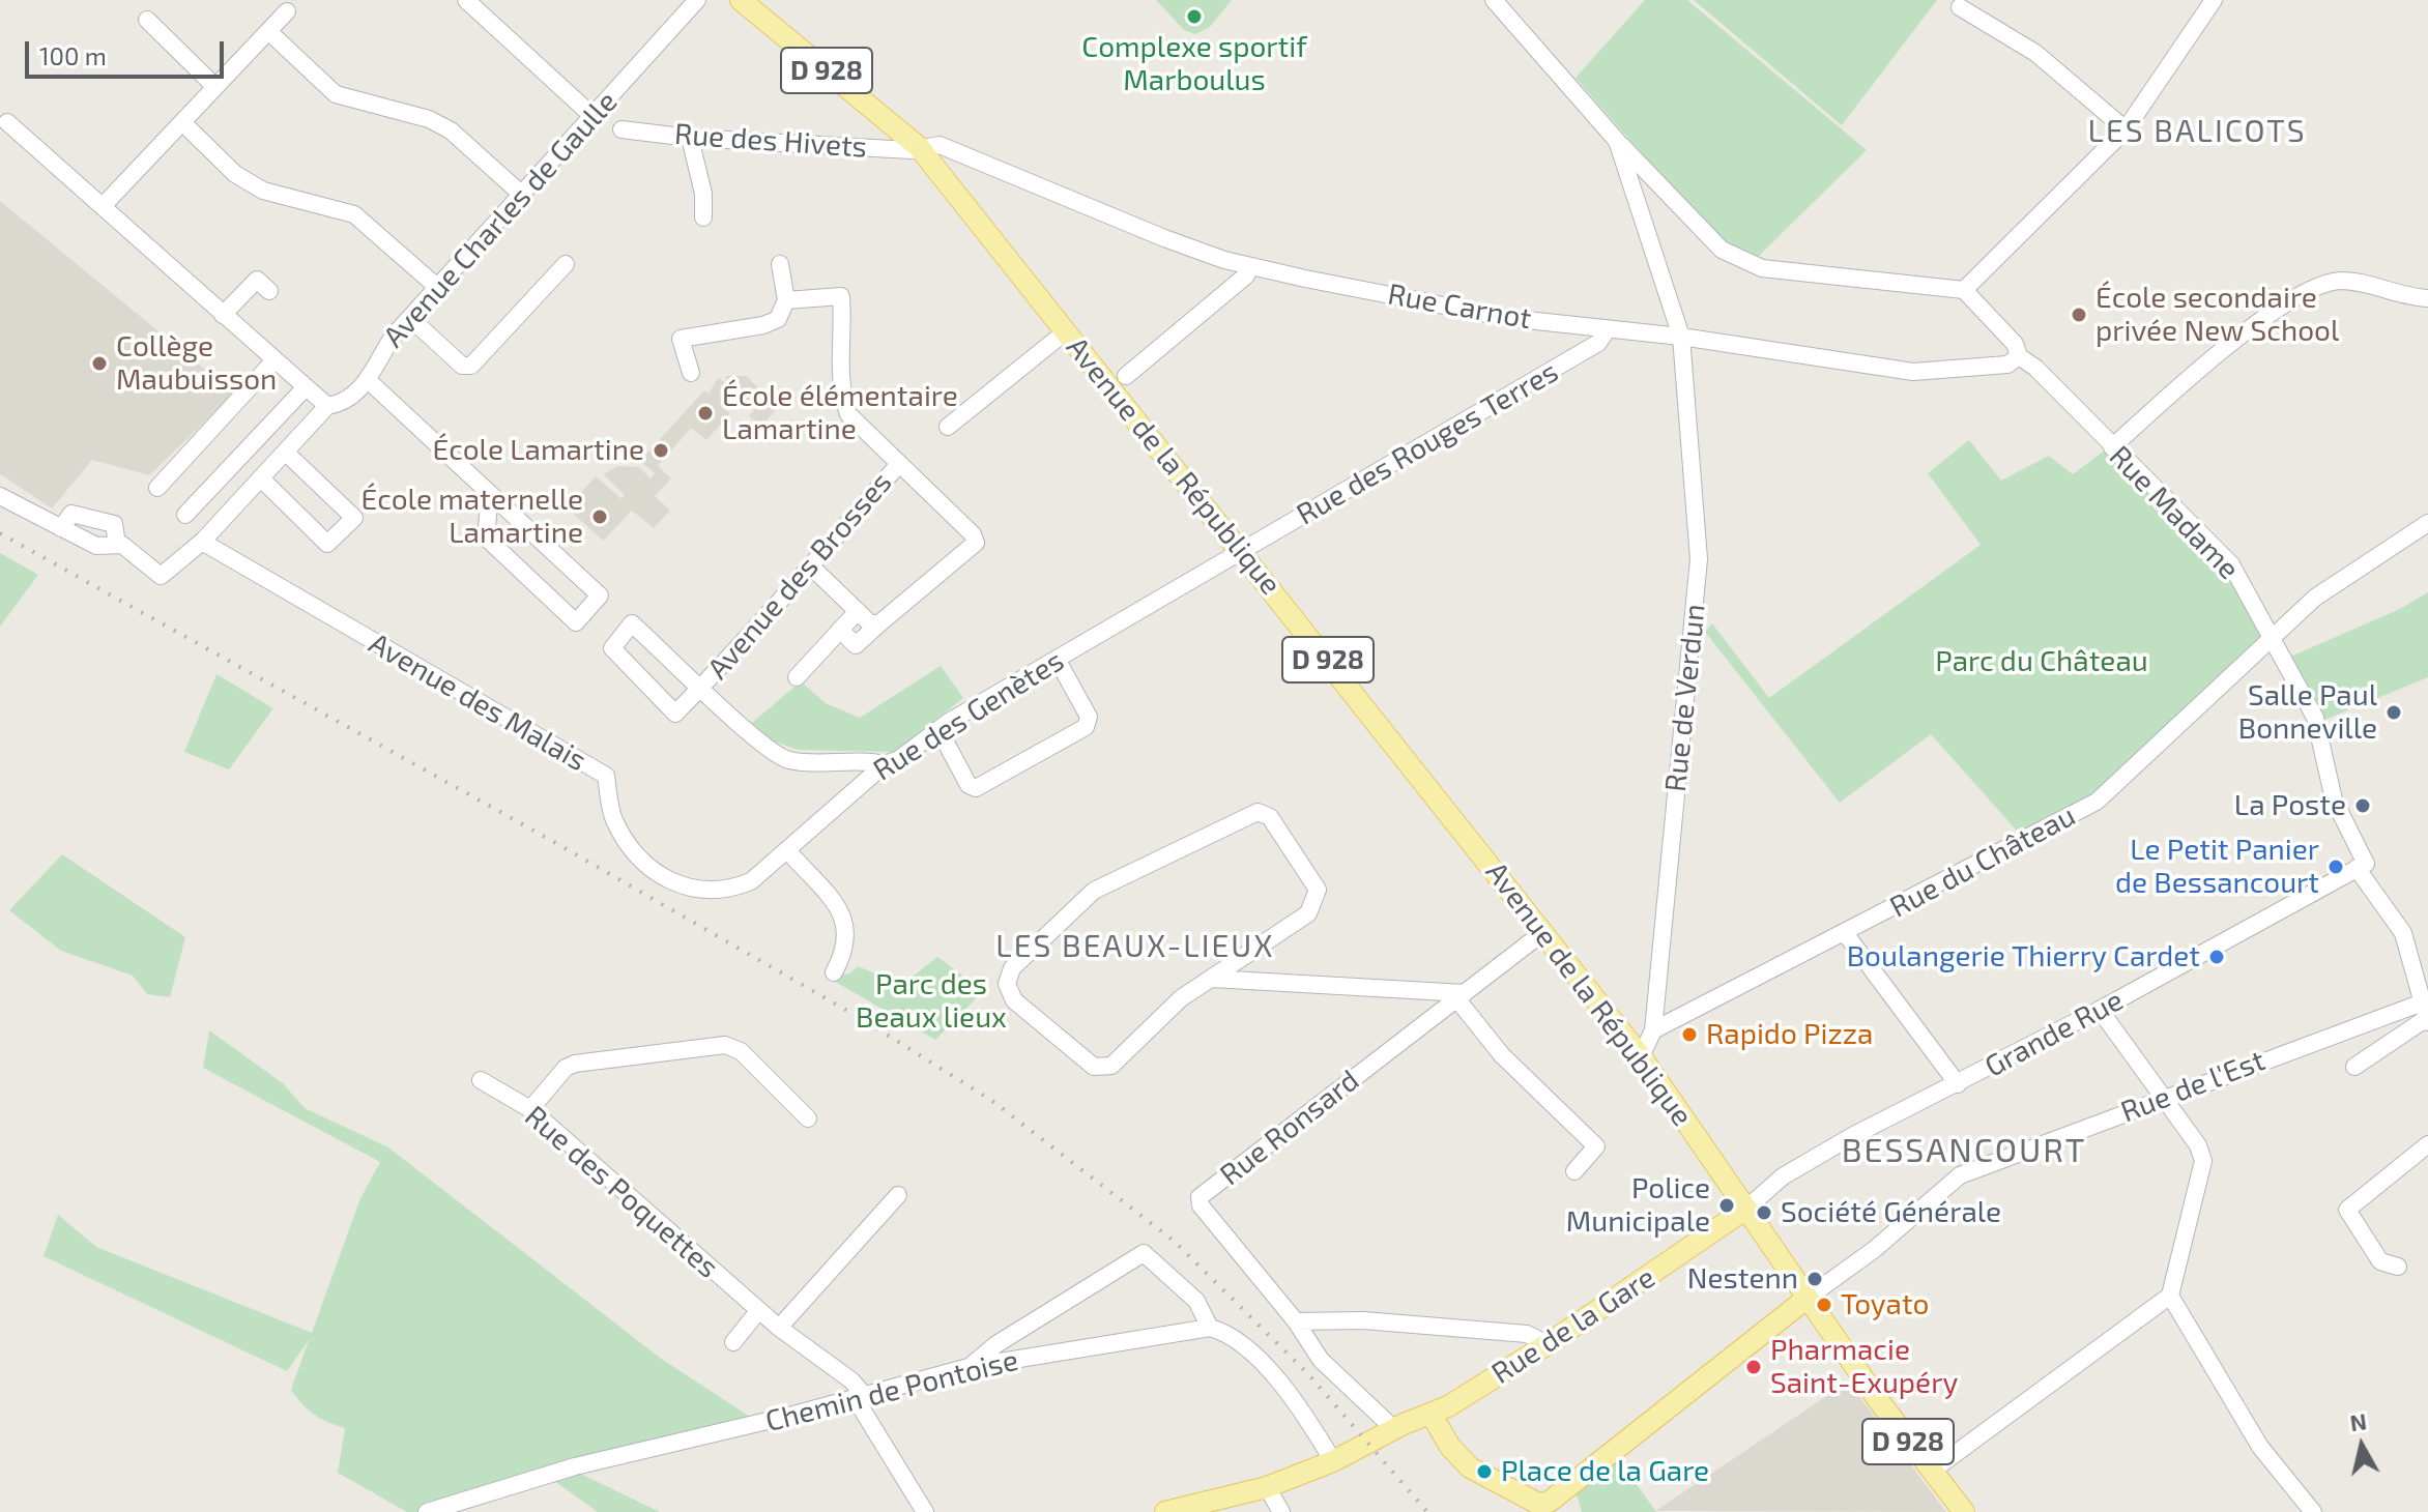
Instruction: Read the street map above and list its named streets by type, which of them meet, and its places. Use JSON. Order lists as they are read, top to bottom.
{
  "streets": {
    "main road": ["D 928", "Avenue de la République", "Rue de la Gare"],
    "street": [
      "Rue des Hivets",
      "Avenue Charles de Gaulle",
      "Rue Carnot",
      "Rue des Rouges Terres",
      "Rue Madame",
      "Avenue des Brosses",
      "Rue de Verdun",
      "Avenue des Malais",
      "Rue des Genètes",
      "Rue du Château",
      "Grande Rue",
      "Rue de l'Est",
      "Rue Ronsard",
      "Rue des Poquettes",
      "Chemin de Pontoise"
    ]
  },
  "crossings": [
    ["D 928", "Avenue de la République"],
    ["D 928", "Grande Rue"],
    ["D 928", "Rue de l'Est"],
    ["D 928", "Rue de la Gare"],
    ["Rue des Hivets", "Rue Carnot"],
    ["Rue des Hivets", "Avenue de la République"],
    ["Avenue Charles de Gaulle", "Avenue des Malais"],
    ["Rue Carnot", "Rue des Rouges Terres"],
    ["Rue Carnot", "Avenue de la République"],
    ["Rue Carnot", "Rue Madame"],
    ["Rue Carnot", "Rue de Verdun"],
    ["Rue des Rouges Terres", "Avenue de la République"],
    ["Rue des Rouges Terres", "Rue des Genètes"],
    ["Avenue de la République", "Rue de Verdun"],
    ["Avenue de la République", "Rue des Genètes"],
    ["Avenue de la République", "Grande Rue"],
    ["Avenue de la République", "Rue Ronsard"],
    ["Avenue de la République", "Rue de la Gare"],
    ["Rue Madame", "Rue du Château"],
    ["Rue Madame", "Grande Rue"],
    ["Rue Madame", "Rue de l'Est"],
    ["Avenue des Brosses", "Rue des Genètes"],
    ["Rue de Verdun", "Rue du Château"],
    ["Avenue des Malais", "Rue des Genètes"],
    ["Grande Rue", "Rue de la Gare"],
    ["Rue Ronsard", "Rue de la Gare"],
    ["Rue des Poquettes", "Chemin de Pontoise"]
  ],
  "districts": ["LES BALICOTS", "LES BEAUX-LIEUX", "BESSANCOURT"],
  "parks": ["Parc du Château", "Parc des Beaux lieux"],
  "places": [
    "Complexe sportif Marboulus",
    "École secondaire privée New School",
    "Collège Maubuisson",
    "École élémentaire Lamartine",
    "École Lamartine",
    "École maternelle Lamartine",
    "Salle Paul Bonneville",
    "La Poste",
    "Le Petit Panier de Bessancourt",
    "Boulangerie Thierry Cardet",
    "Rapido Pizza",
    "Police Municipale",
    "Société Générale",
    "Nestenn",
    "Toyato",
    "Pharmacie Saint-Exupéry",
    "Place de la Gare"
  ],
  "scale_bar": "100 m",
  "north": "top"
}
